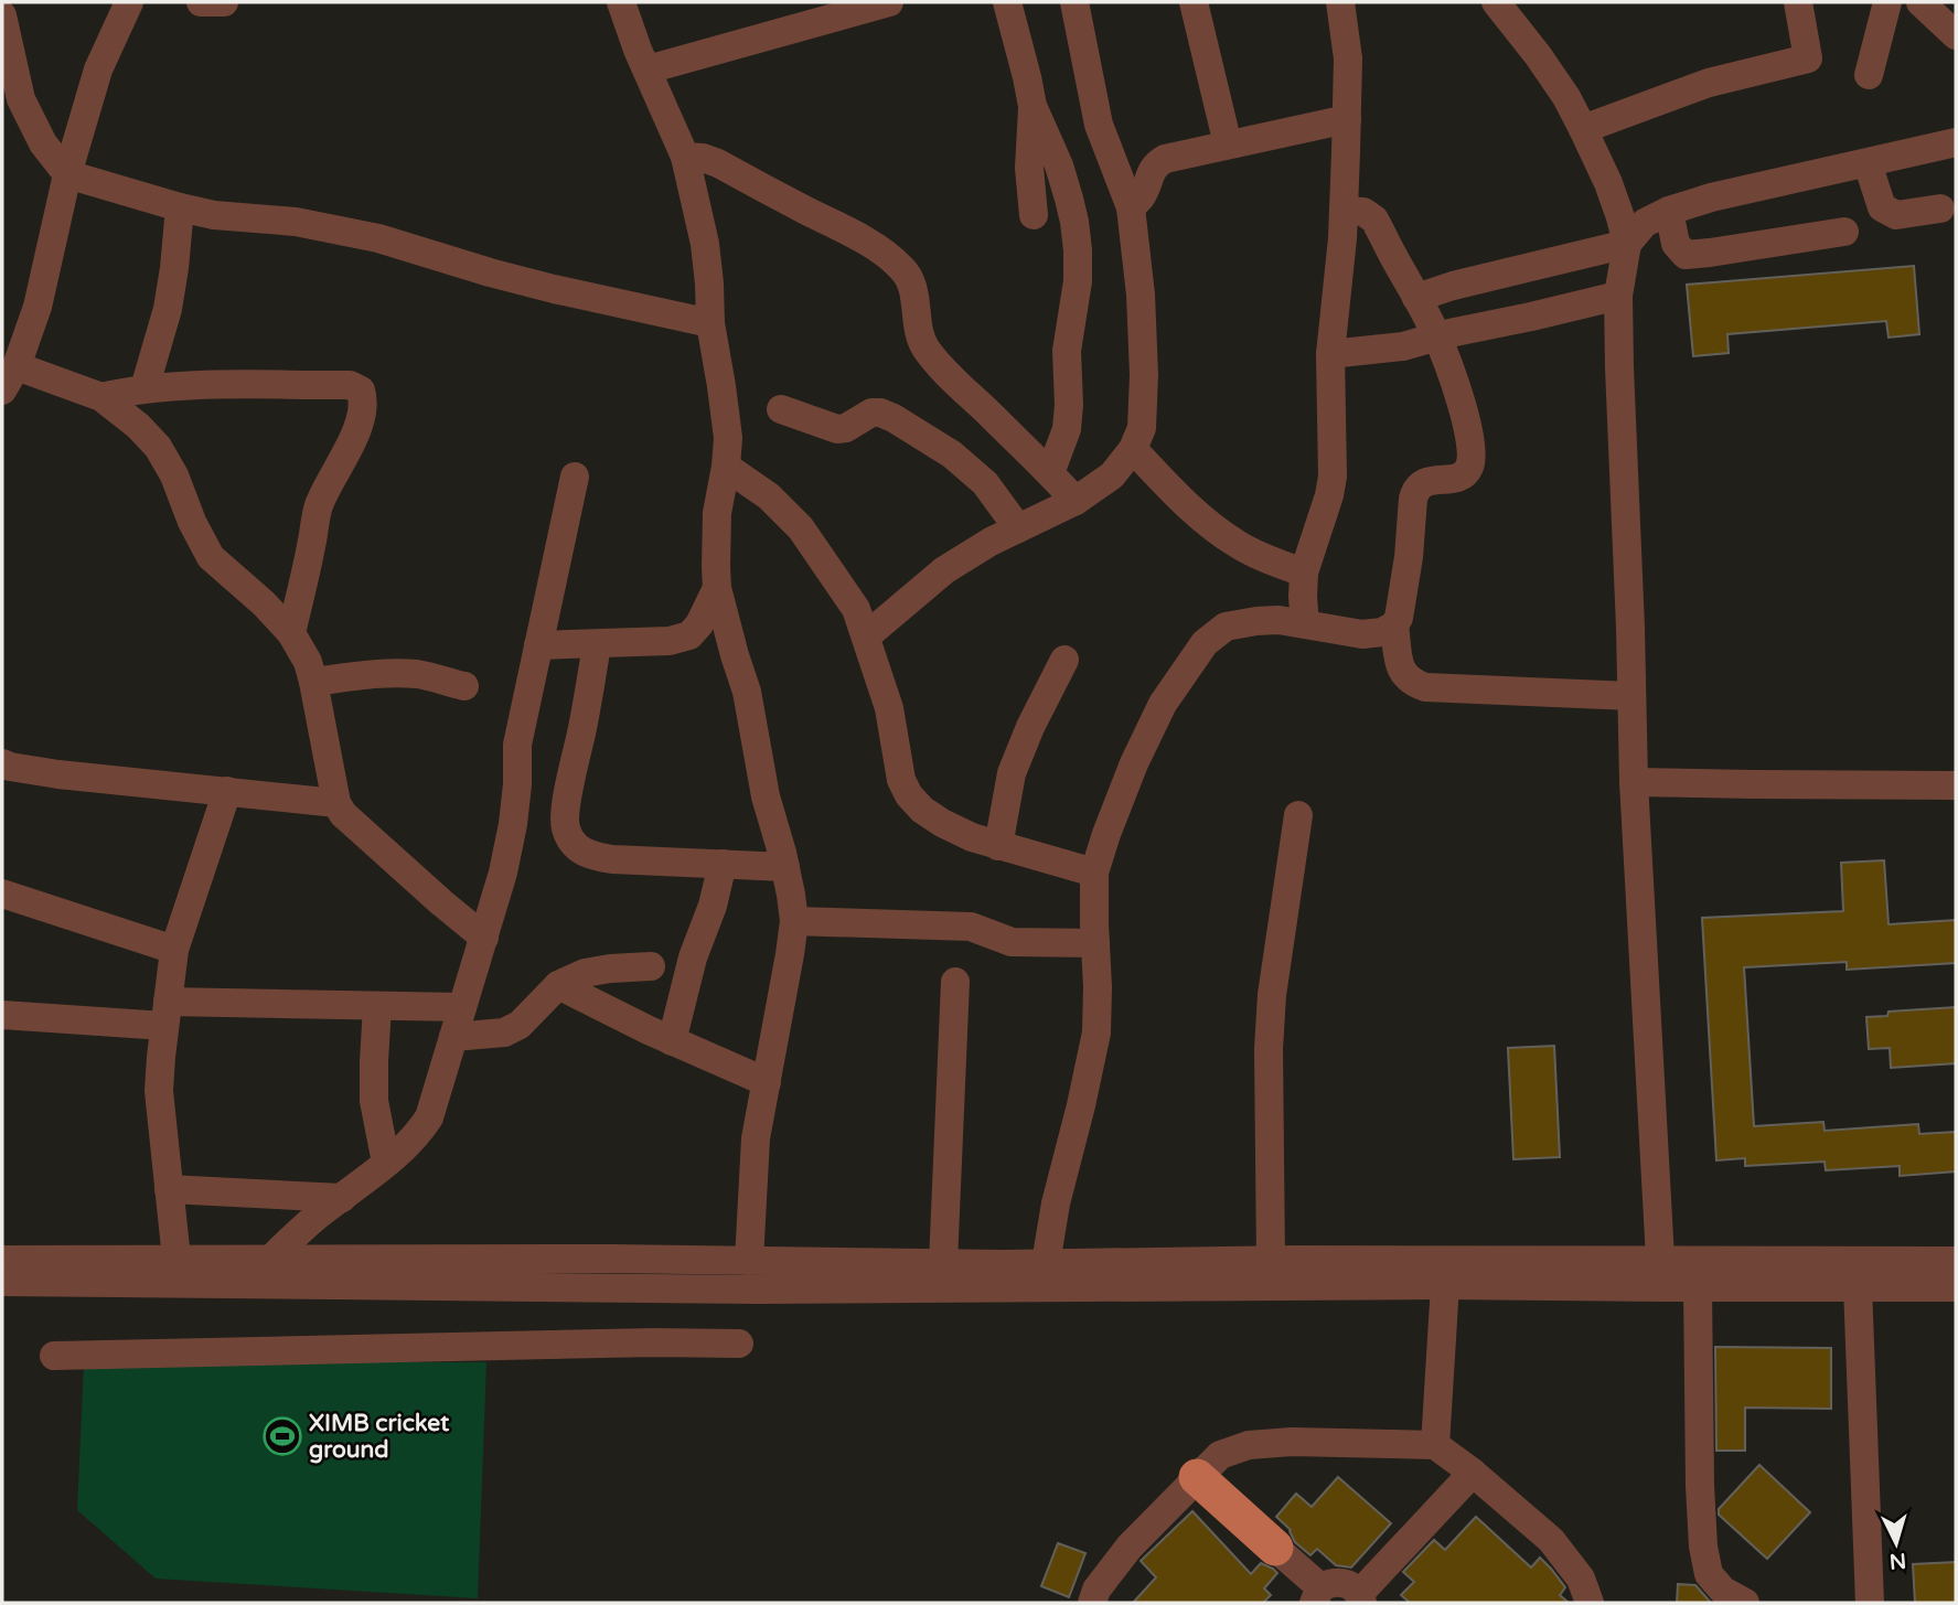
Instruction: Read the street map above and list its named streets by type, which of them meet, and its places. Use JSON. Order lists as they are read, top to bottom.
{
  "places": {
    "sports": ["XIMB cricket ground"]
  },
  "north": "bottom"
}
